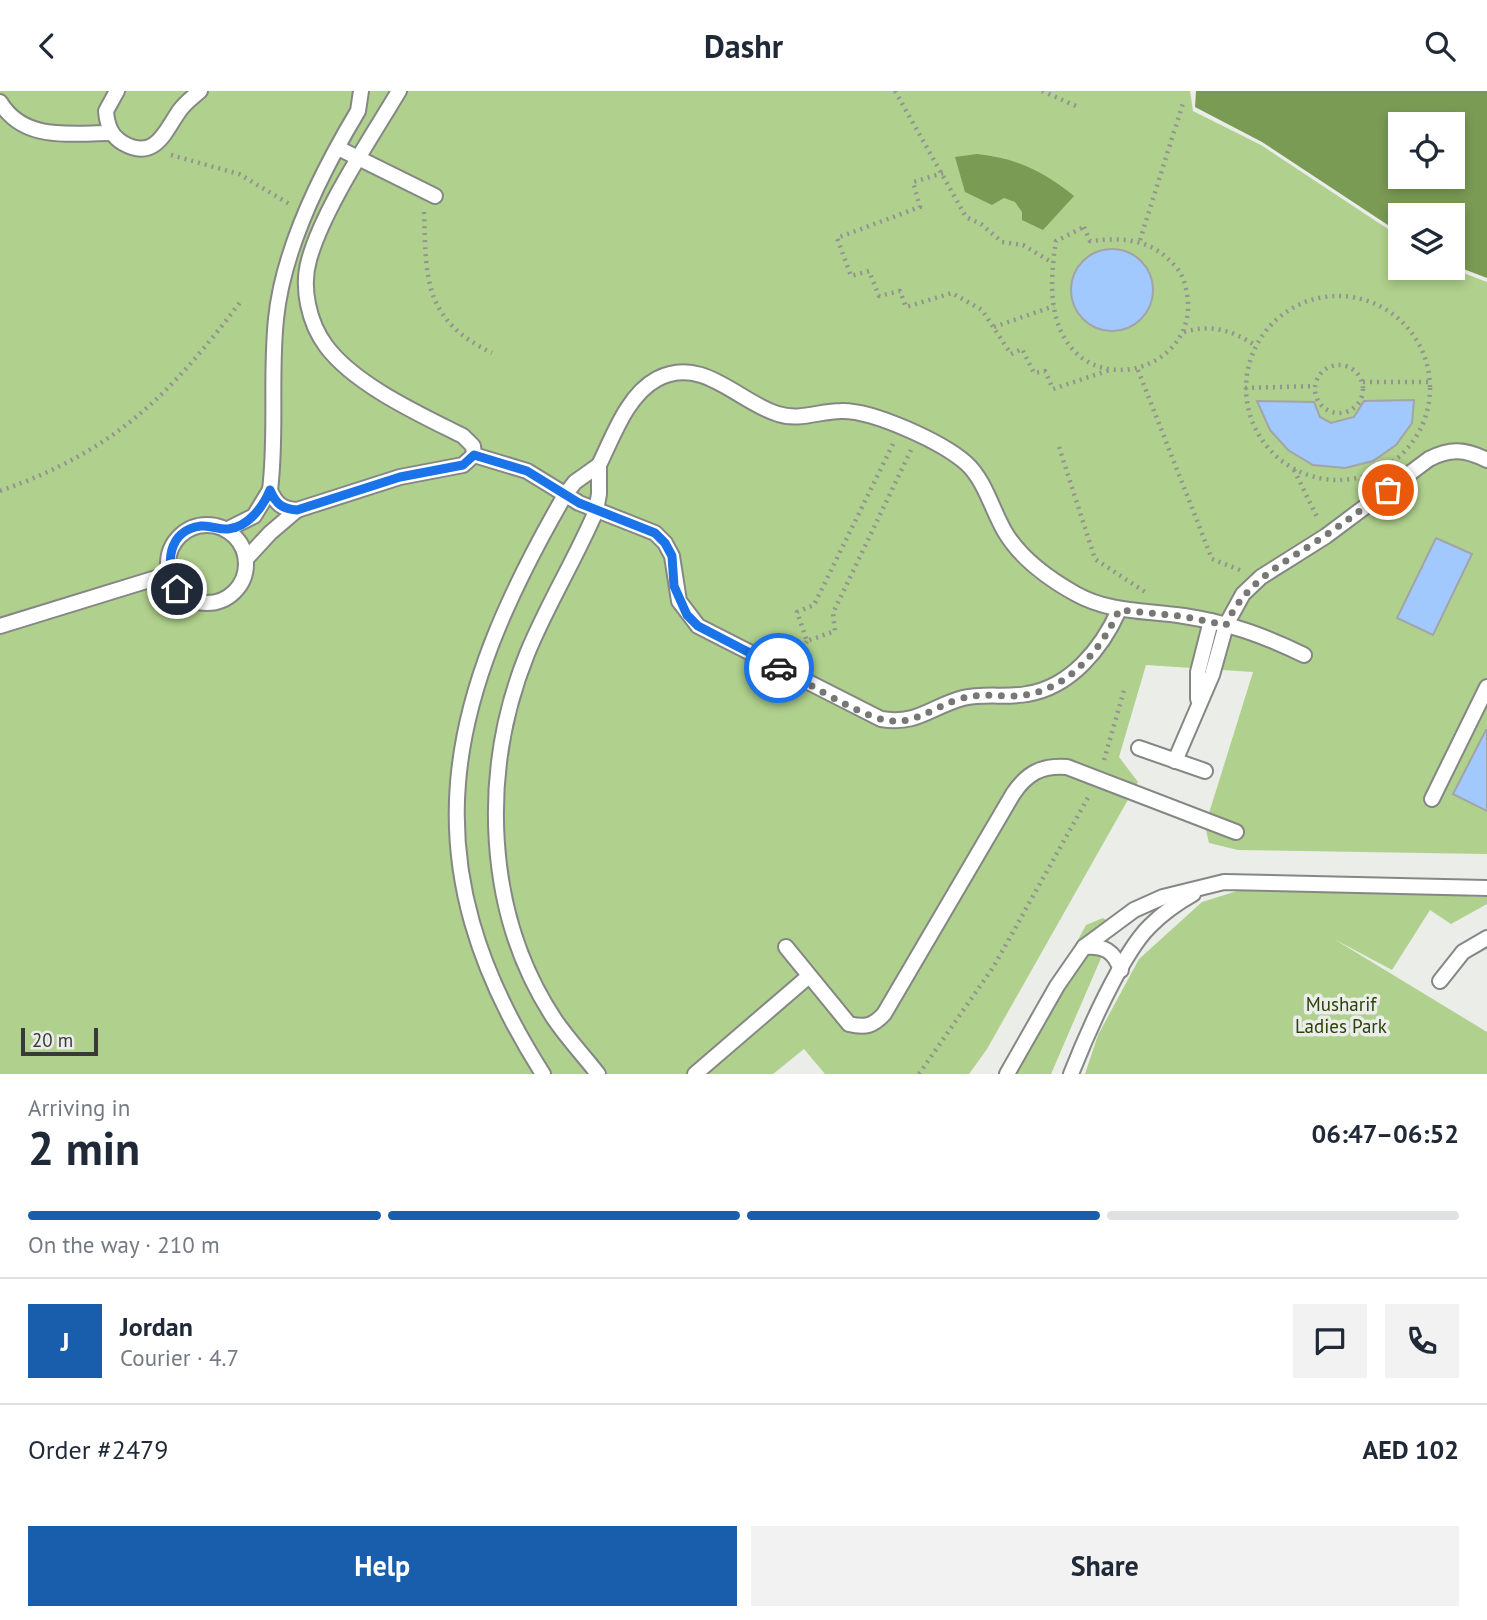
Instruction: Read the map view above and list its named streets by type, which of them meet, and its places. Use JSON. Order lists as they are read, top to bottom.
{
  "parks": ["Musharif Ladies Park"],
  "scale_bar": "20 m",
  "page": {
    "header": "Dashr",
    "scale": "20 m",
    "heading": ["2 min", "Arriving in", "06:47–06:52"],
    "panel": [
      "Jordan",
      "Courier · 4.7",
      "Order #2479",
      "AED 102"
    ],
    "bar": "On the way · 210 m",
    "round": "J",
    "buttons": ["Help", "Share"]
  }
}
